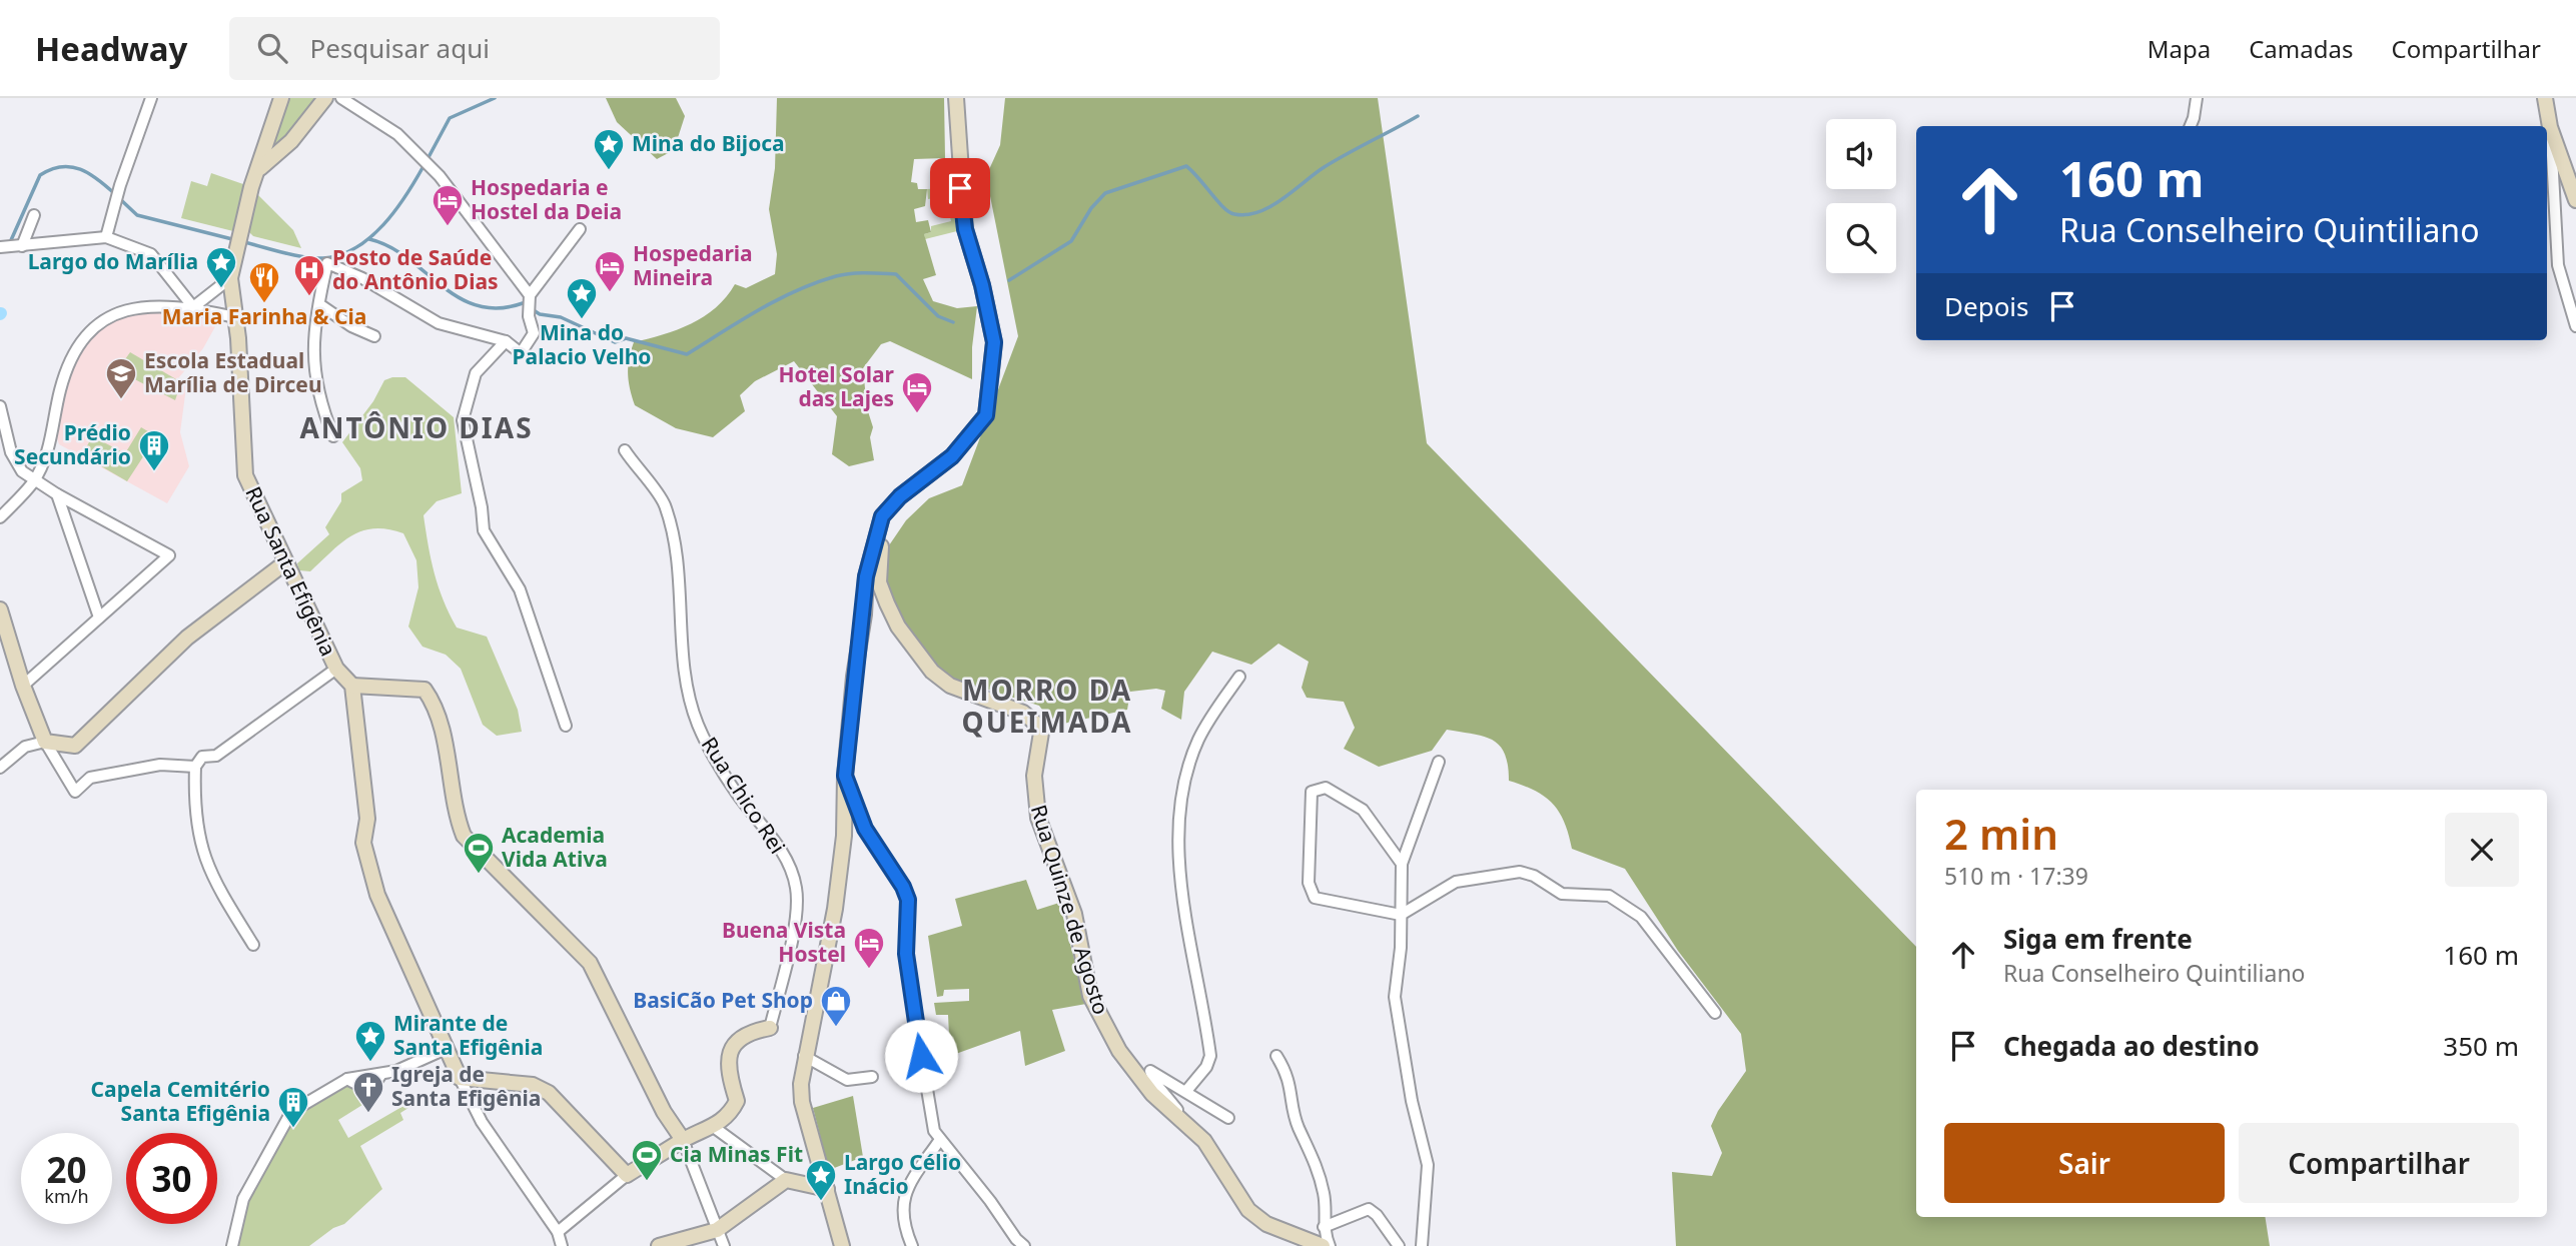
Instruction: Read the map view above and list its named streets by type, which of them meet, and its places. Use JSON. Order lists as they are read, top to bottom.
{
  "streets": {
    "street": ["Rua Santa Efigênia", "Rua Chico Rei", "Rua Quinze de Agosto"]
  },
  "districts": ["ANTÔNIO DIAS", "MORRO DA QUEIMADA"],
  "places": {
    "place": [
      "Mina do Bijoca",
      "Largo do Marília",
      "Mina do Palacio Velho",
      "Mirante de Santa Efigênia",
      "Largo Célio Inácio"
    ],
    "hotel": [
      "Hospedaria e Hostel da Deia",
      "Hospedaria Mineira",
      "Hotel Solar das Lajes",
      "Buena Vista Hostel"
    ],
    "hospital": ["Posto de Saúde do Antônio Dias"],
    "restaurant": ["Maria Farinha & Cia"],
    "school or university": ["Escola Estadual Marília de Dirceu"],
    "building": ["Prédio Secundário", "Capela Cemitério Santa Efigênia"],
    "sports": ["Academia Vida Ativa", "Cia Minas Fit"],
    "shop": ["BasiCão Pet Shop"],
    "church": ["Igreja de Santa Efigênia"]
  },
  "page": {
    "header": "Headway",
    "search": "Pesquisar aqui",
    "nav": ["Mapa", "Camadas", "Compartilhar"],
    "turn": ["160 m", "Rua Conselheiro Quintiliano"],
    "then": "Depois",
    "heading": ["2 min", "510 m · 17:39"],
    "list": [
      {
        "name": "Siga em frente",
        "note": "Rua Conselheiro Quintiliano",
        "value": "160 m"
      },
      {
        "name": "Chegada ao destino",
        "value": "350 m"
      }
    ],
    "buttons": ["Sair", "Compartilhar"],
    "speed": "20 km/h",
    "limit": "30"
  }
}
